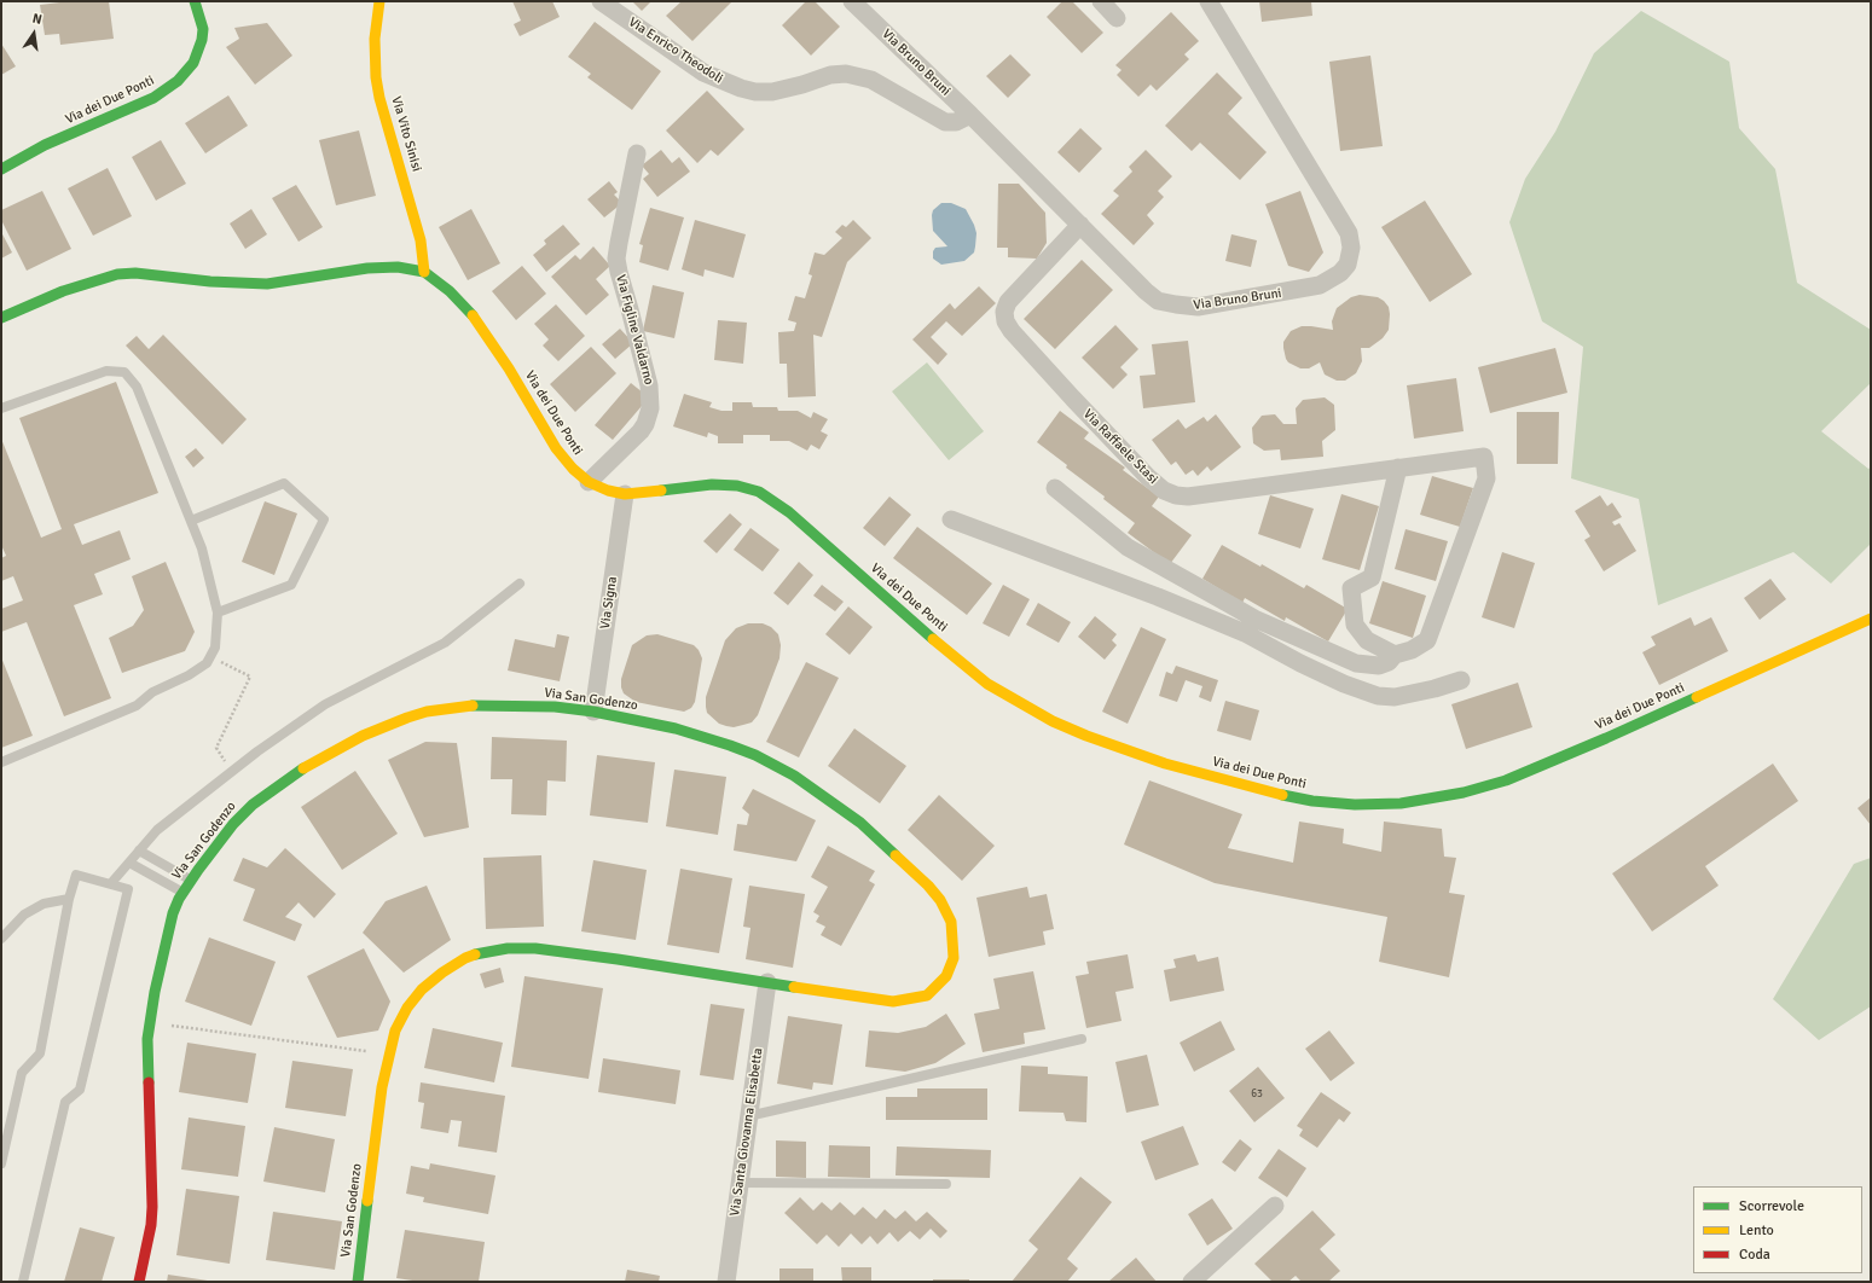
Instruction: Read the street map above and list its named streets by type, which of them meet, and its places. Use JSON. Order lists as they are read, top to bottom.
{
  "streets": {
    "street": [
      "Via Enrico Theodoli",
      "Via Bruno Bruni",
      "Via dei Due Ponti",
      "Via Vito Sinisi",
      "Via Figline Valdarno",
      "Via Raffaele Stasi",
      "Via Signa",
      "Via San Godenzo",
      "Via Santa Giovanna Elisabetta"
    ]
  },
  "crossings": [
    ["Via Enrico Theodoli", "Via Bruno Bruni"],
    ["Via Bruno Bruni", "Via Raffaele Stasi"],
    ["Via dei Due Ponti", "Via Vito Sinisi"],
    ["Via dei Due Ponti", "Via Figline Valdarno"],
    ["Via dei Due Ponti", "Via Signa"],
    ["Via Signa", "Via San Godenzo"],
    ["Via San Godenzo", "Via Santa Giovanna Elisabetta"]
  ],
  "house_numbers": ["63"],
  "legend": ["Scorrevole", "Lento", "Coda"],
  "north": "top"
}
